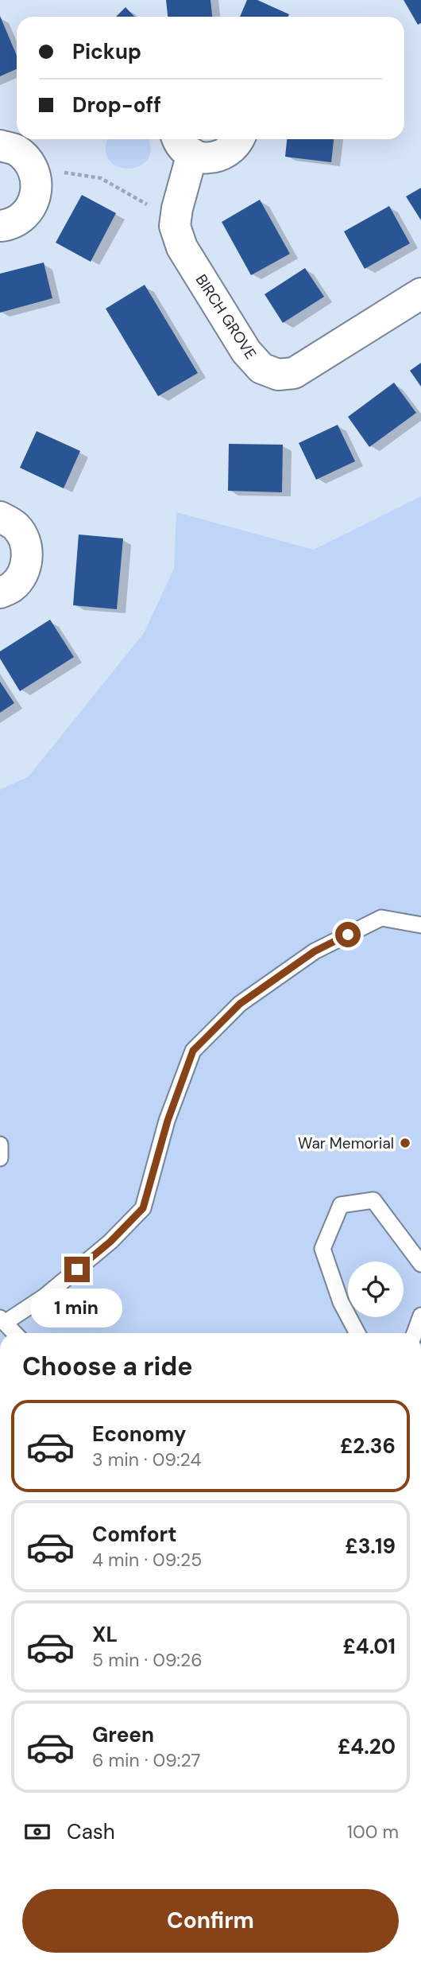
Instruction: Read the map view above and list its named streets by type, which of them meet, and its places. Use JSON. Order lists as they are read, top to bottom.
{
  "streets": {
    "street": ["BIRCH GROVE"]
  },
  "places": ["War Memorial"],
  "page": {
    "banner": ["Pickup", "Drop-off"],
    "bubble": "1 min",
    "heading": "Choose a ride",
    "list": [
      {
        "name": "Economy",
        "note": "3 min · 09:24",
        "value": "£2.36"
      },
      {
        "name": "Comfort",
        "note": "4 min · 09:25",
        "value": "£3.19"
      },
      {
        "name": "XL",
        "note": "5 min · 09:26",
        "value": "£4.01"
      },
      {
        "name": "Green",
        "note": "6 min · 09:27",
        "value": "£4.20"
      }
    ],
    "pay": ["Cash", "100 m"],
    "buttons": "Confirm"
  }
}
